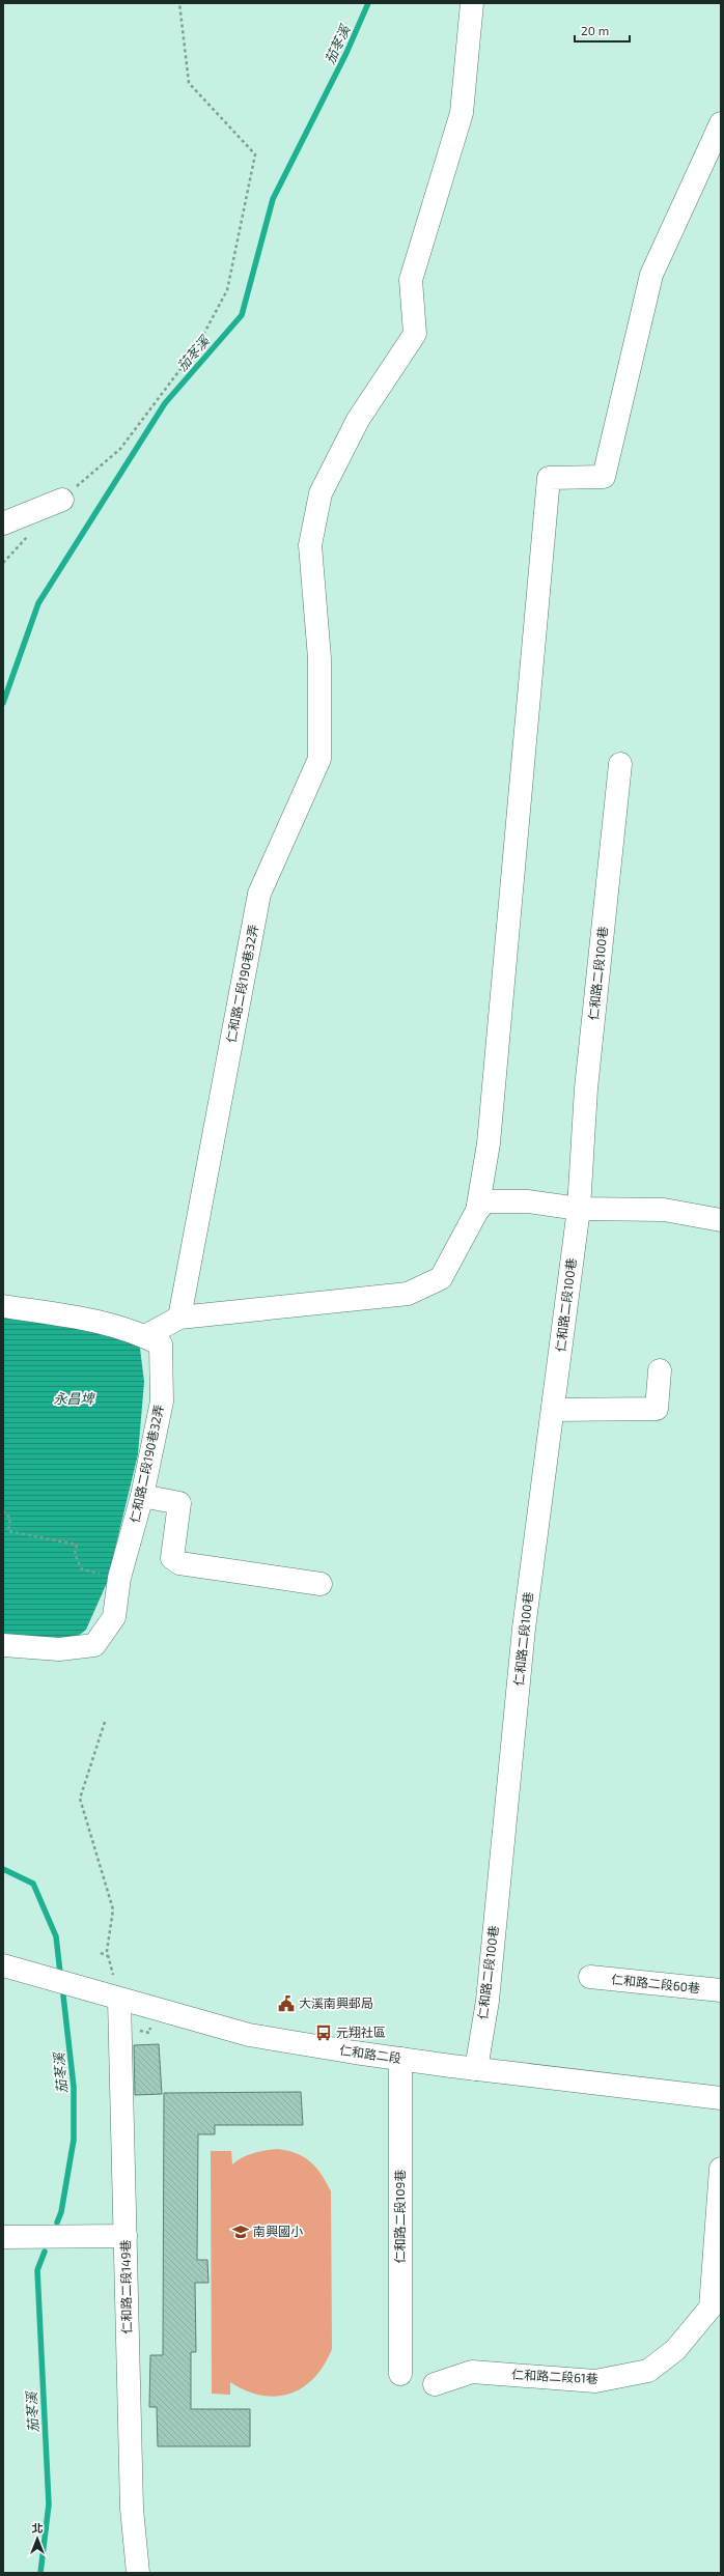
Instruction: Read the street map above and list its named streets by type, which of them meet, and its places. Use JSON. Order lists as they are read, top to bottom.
{
  "streets": {
    "street": [
      "仁和路二段100巷",
      "仁和路二段190巷32弄",
      "仁和路二段60巷",
      "仁和路二段",
      "仁和路二段109巷",
      "仁和路二段149巷",
      "仁和路二段61巷"
    ]
  },
  "crossings": [
    ["仁和路二段100巷", "仁和路二段"],
    ["仁和路二段", "仁和路二段109巷"],
    ["仁和路二段", "仁和路二段149巷"]
  ],
  "water": ["茄苳溪", "永昌埤"],
  "places": {
    "public building": ["大溪南興郵局"],
    "bus stop": ["元翔社區"],
    "school or university": ["南興國小"]
  },
  "scale_bar": "20 m",
  "north": "top"
}
